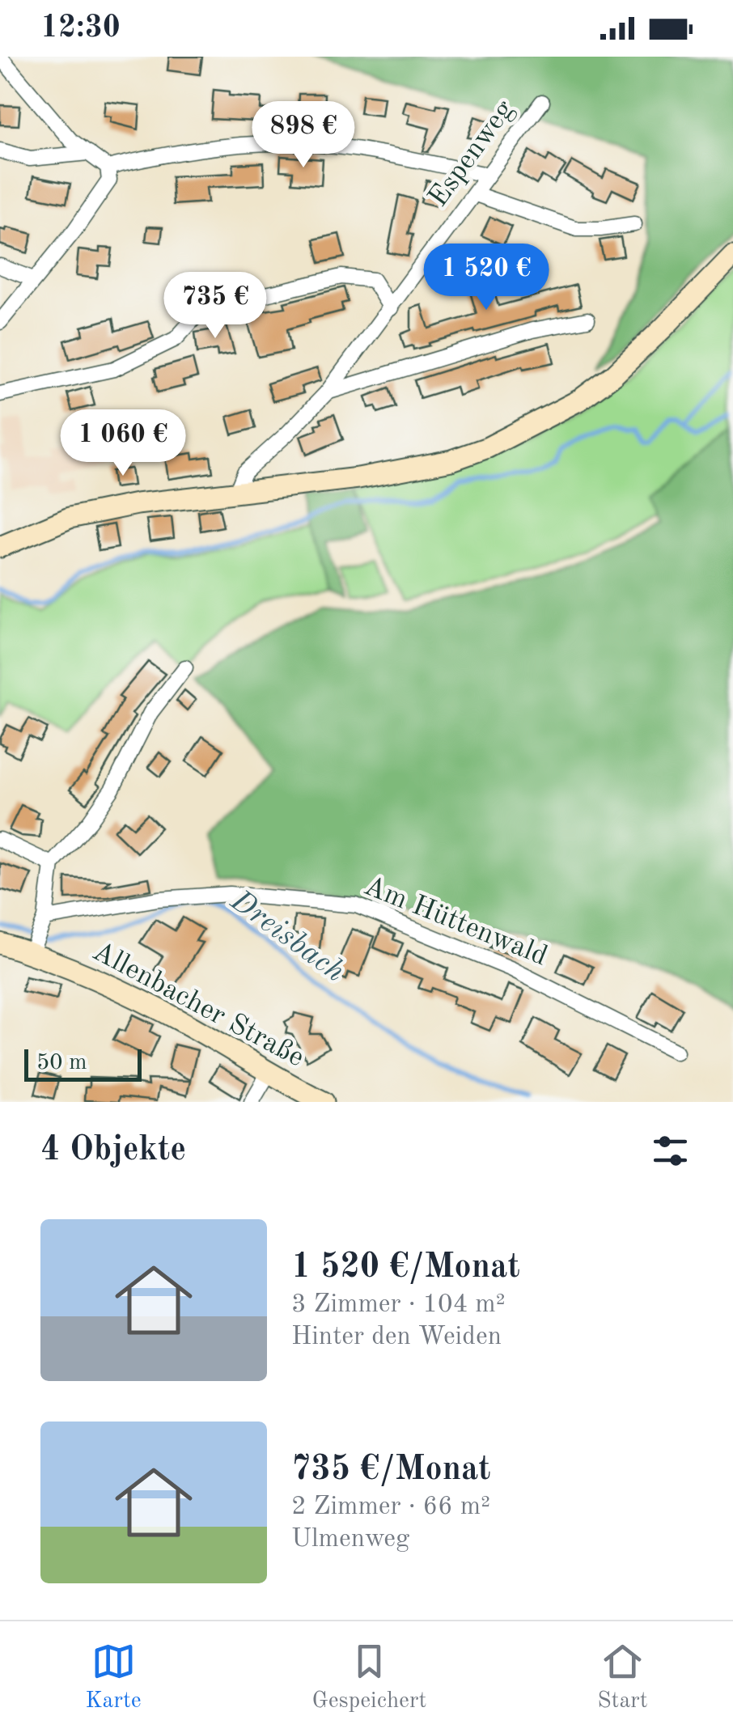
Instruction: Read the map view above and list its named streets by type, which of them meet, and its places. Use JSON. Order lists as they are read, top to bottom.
{
  "streets": {
    "main road": ["Allenbacher Straße"],
    "street": ["Espenweg", "Am Hüttenwald"]
  },
  "crossings": [
    ["Am Hüttenwald", "Allenbacher Straße"]
  ],
  "water": ["Dreisbach"],
  "scale_bar": "50 m",
  "page": {
    "status": "12:30",
    "price": [
      "898 €",
      "1 520 €",
      "735 €",
      "1 060 €"
    ],
    "scale": "50 m",
    "heading": "4 Objekte",
    "list": [
      {
        "name": "1 520 €/Monat",
        "note": "3 Zimmer · 104 m² · Hinter den Weiden"
      },
      {
        "name": "735 €/Monat",
        "note": "2 Zimmer · 66 m² · Ulmenweg"
      }
    ],
    "tabs": ["Karte", "Gespeichert", "Start"]
  }
}
